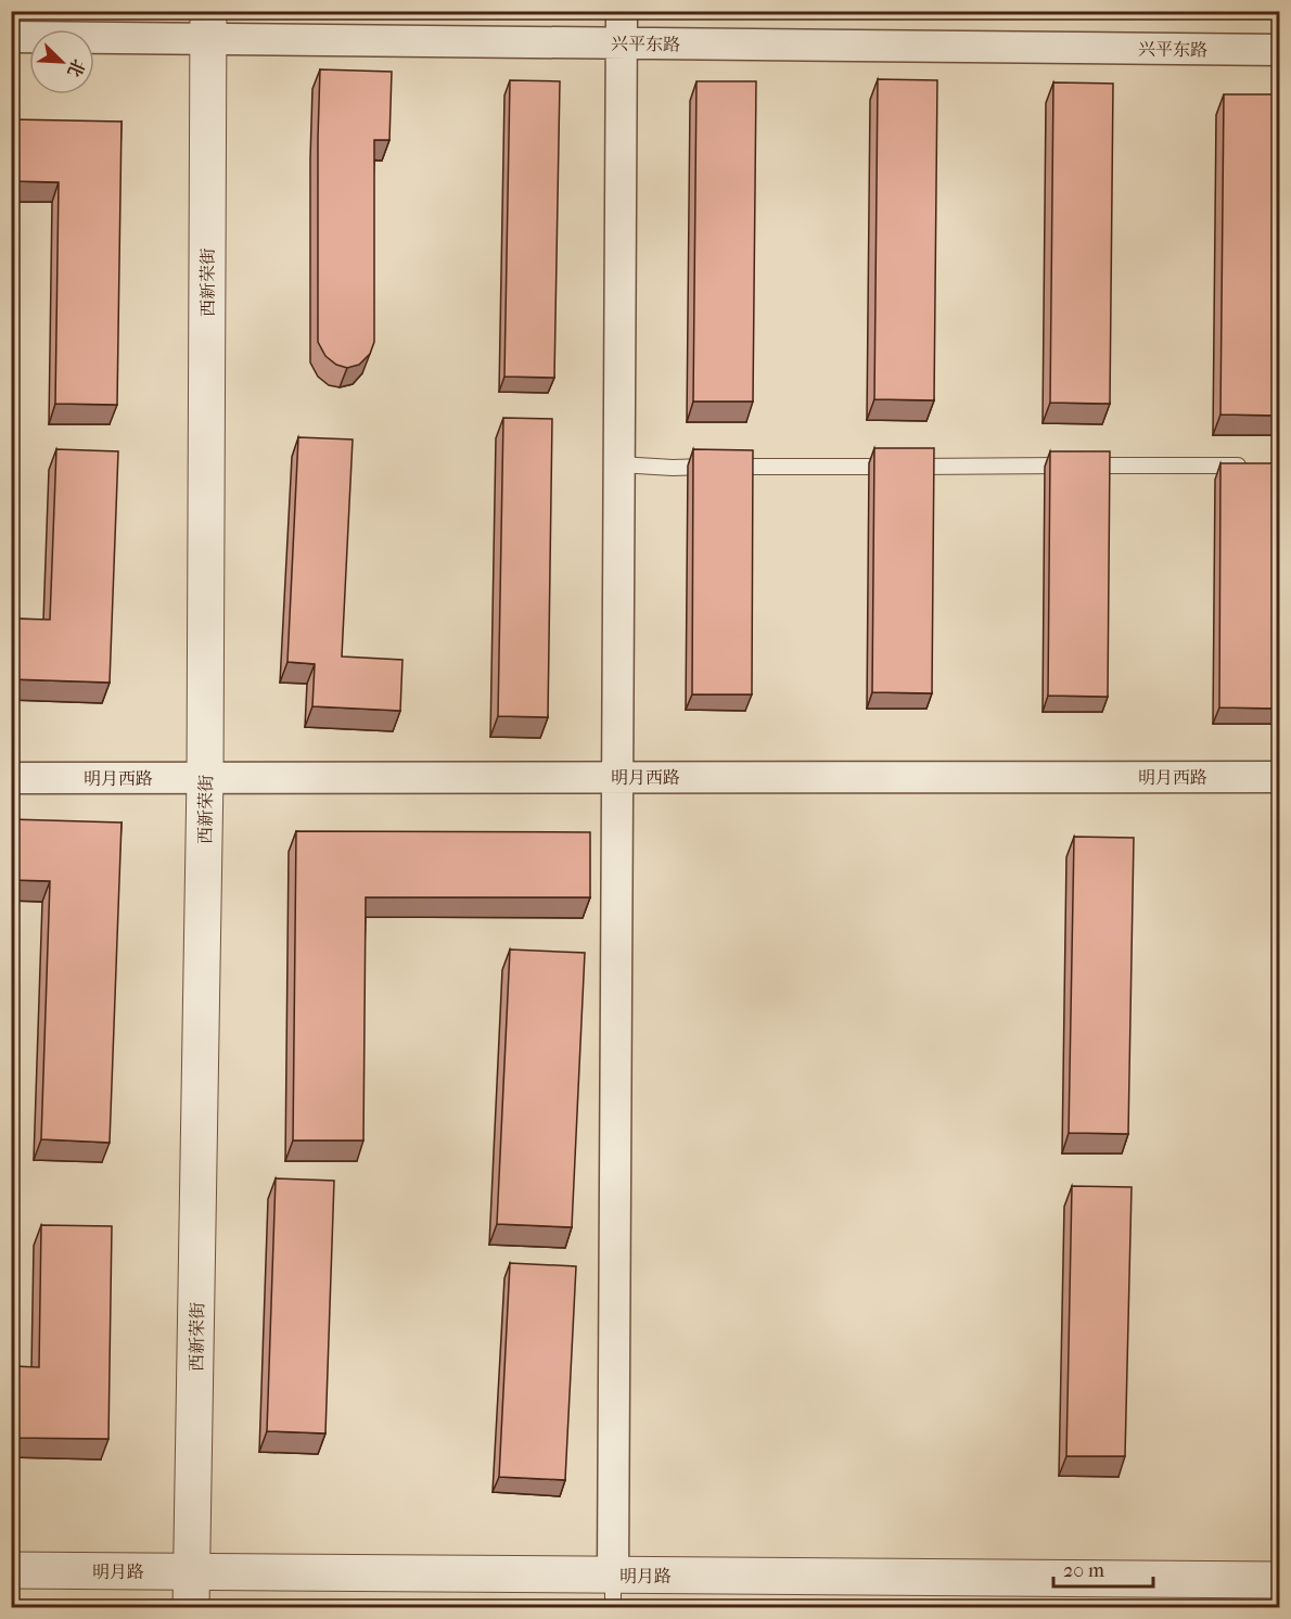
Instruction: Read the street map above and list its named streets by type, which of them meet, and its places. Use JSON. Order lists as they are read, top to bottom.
{
  "streets": {
    "street": [
      "兴平东路",
      "西新荣街",
      "明月西路",
      "明月路"
    ]
  },
  "crossings": [
    ["兴平东路", "西新荣街"],
    ["西新荣街", "明月西路"],
    ["西新荣街", "明月路"]
  ],
  "scale_bar": "20 m",
  "north": "bottom right"
}
